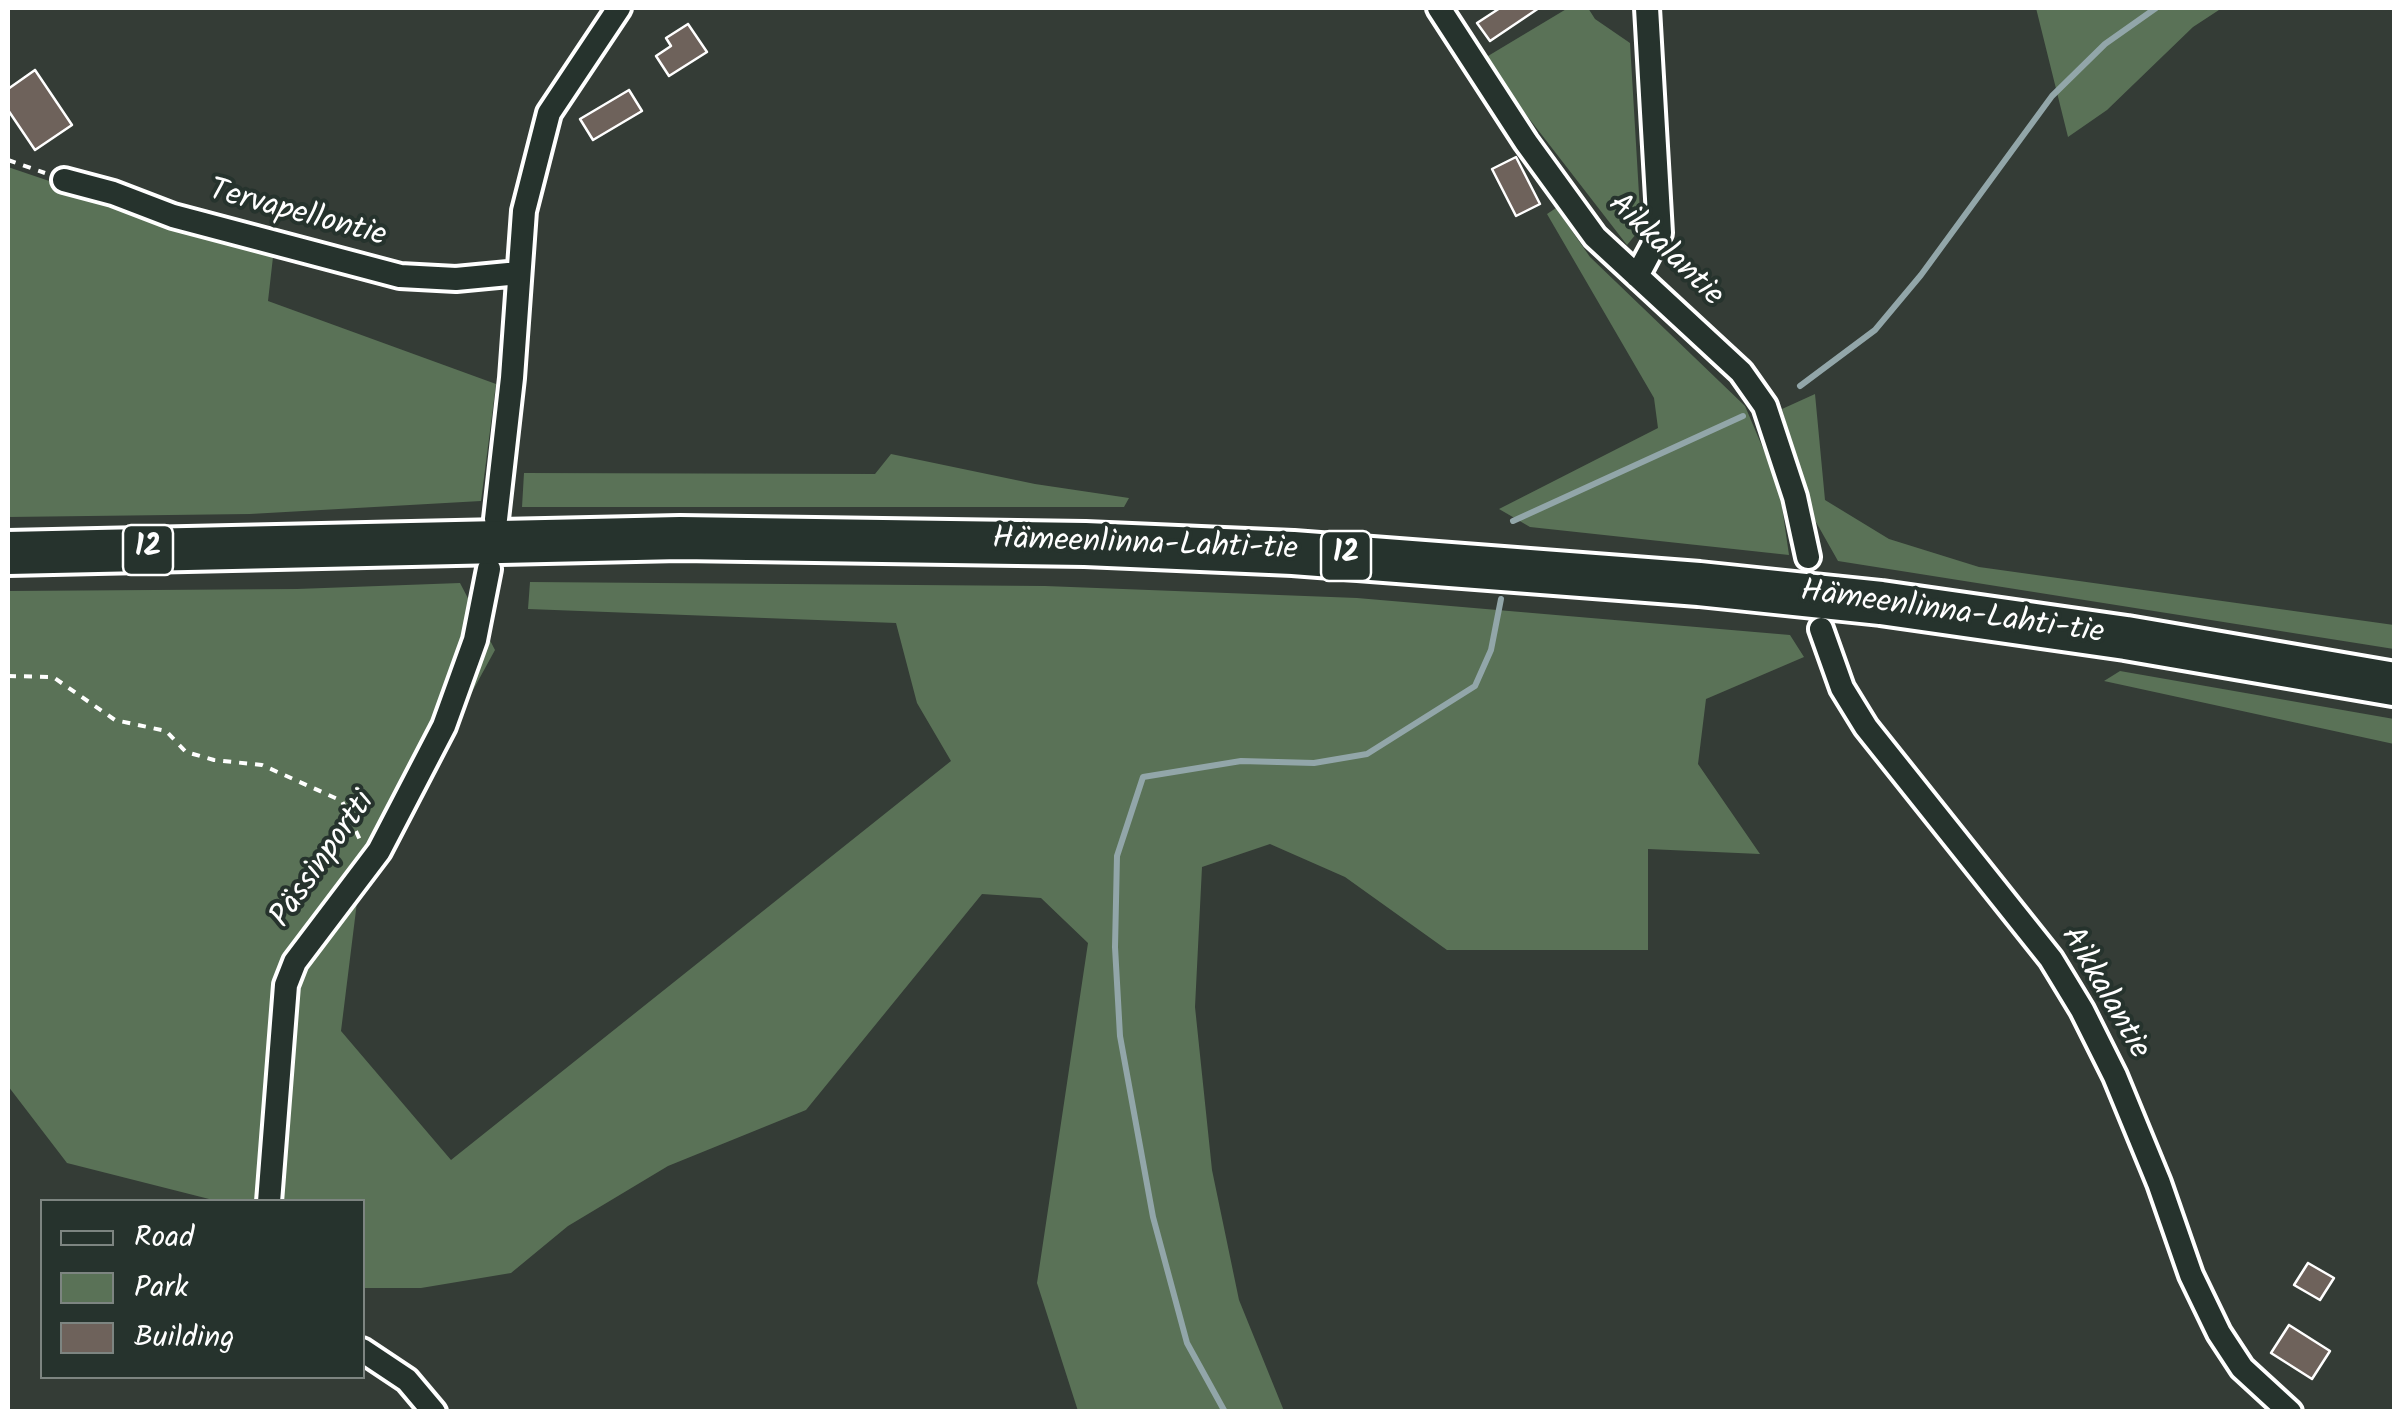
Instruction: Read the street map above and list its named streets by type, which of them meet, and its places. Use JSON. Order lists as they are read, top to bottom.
{
  "streets": {
    "highway": ["Hämeenlinna-Lahti-tie", "12"],
    "street": ["Tervapellontie", "Aikkalantie", "Pässinportti"]
  },
  "legend": ["Road", "Park", "Building"]
}
